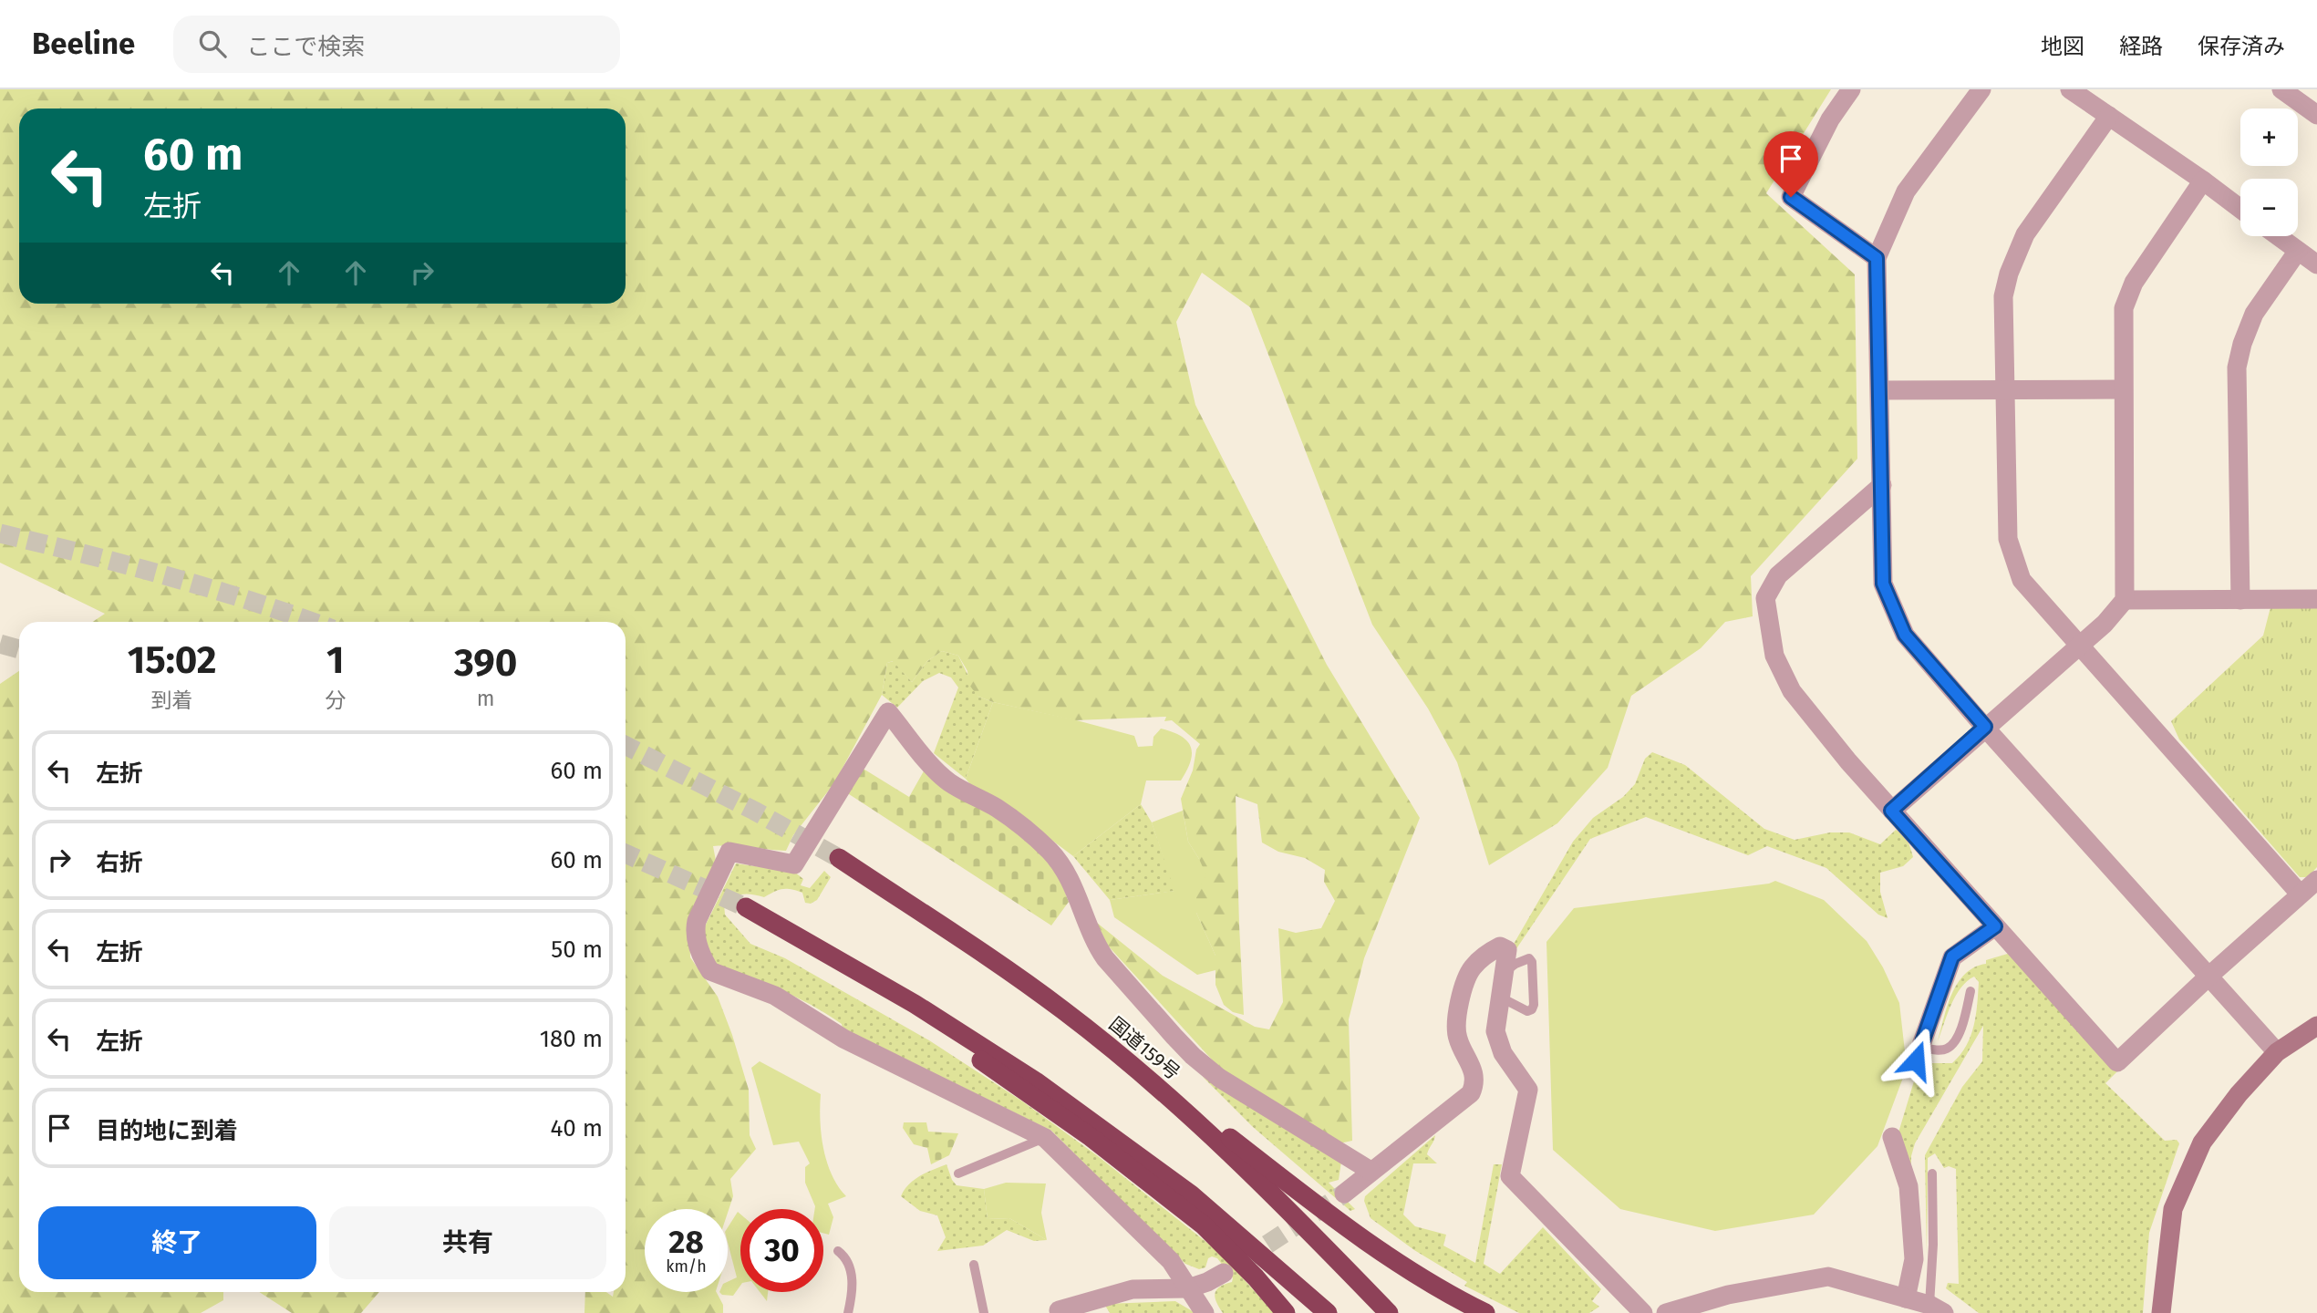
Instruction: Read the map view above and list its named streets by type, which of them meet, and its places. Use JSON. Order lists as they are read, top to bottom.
{
  "streets": {
    "highway": ["国道159号"]
  },
  "page": {
    "header": "Beeline",
    "search": "ここで検索",
    "nav": ["地図", "経路", "保存済み"],
    "map_buttons": ["+", "−"],
    "turn": ["60 m", "左折"],
    "eta": [
      "15:02",
      "到着",
      "1",
      "分",
      "390",
      "m"
    ],
    "list": [
      {
        "name": "左折",
        "value": "60 m"
      },
      {
        "name": "右折",
        "value": "60 m"
      },
      {
        "name": "左折",
        "value": "50 m"
      },
      {
        "name": "左折",
        "value": "180 m"
      },
      {
        "name": "目的地に到着",
        "value": "40 m"
      }
    ],
    "buttons": ["終了", "共有"],
    "speed": "28 km/h",
    "limit": "30"
  }
}
